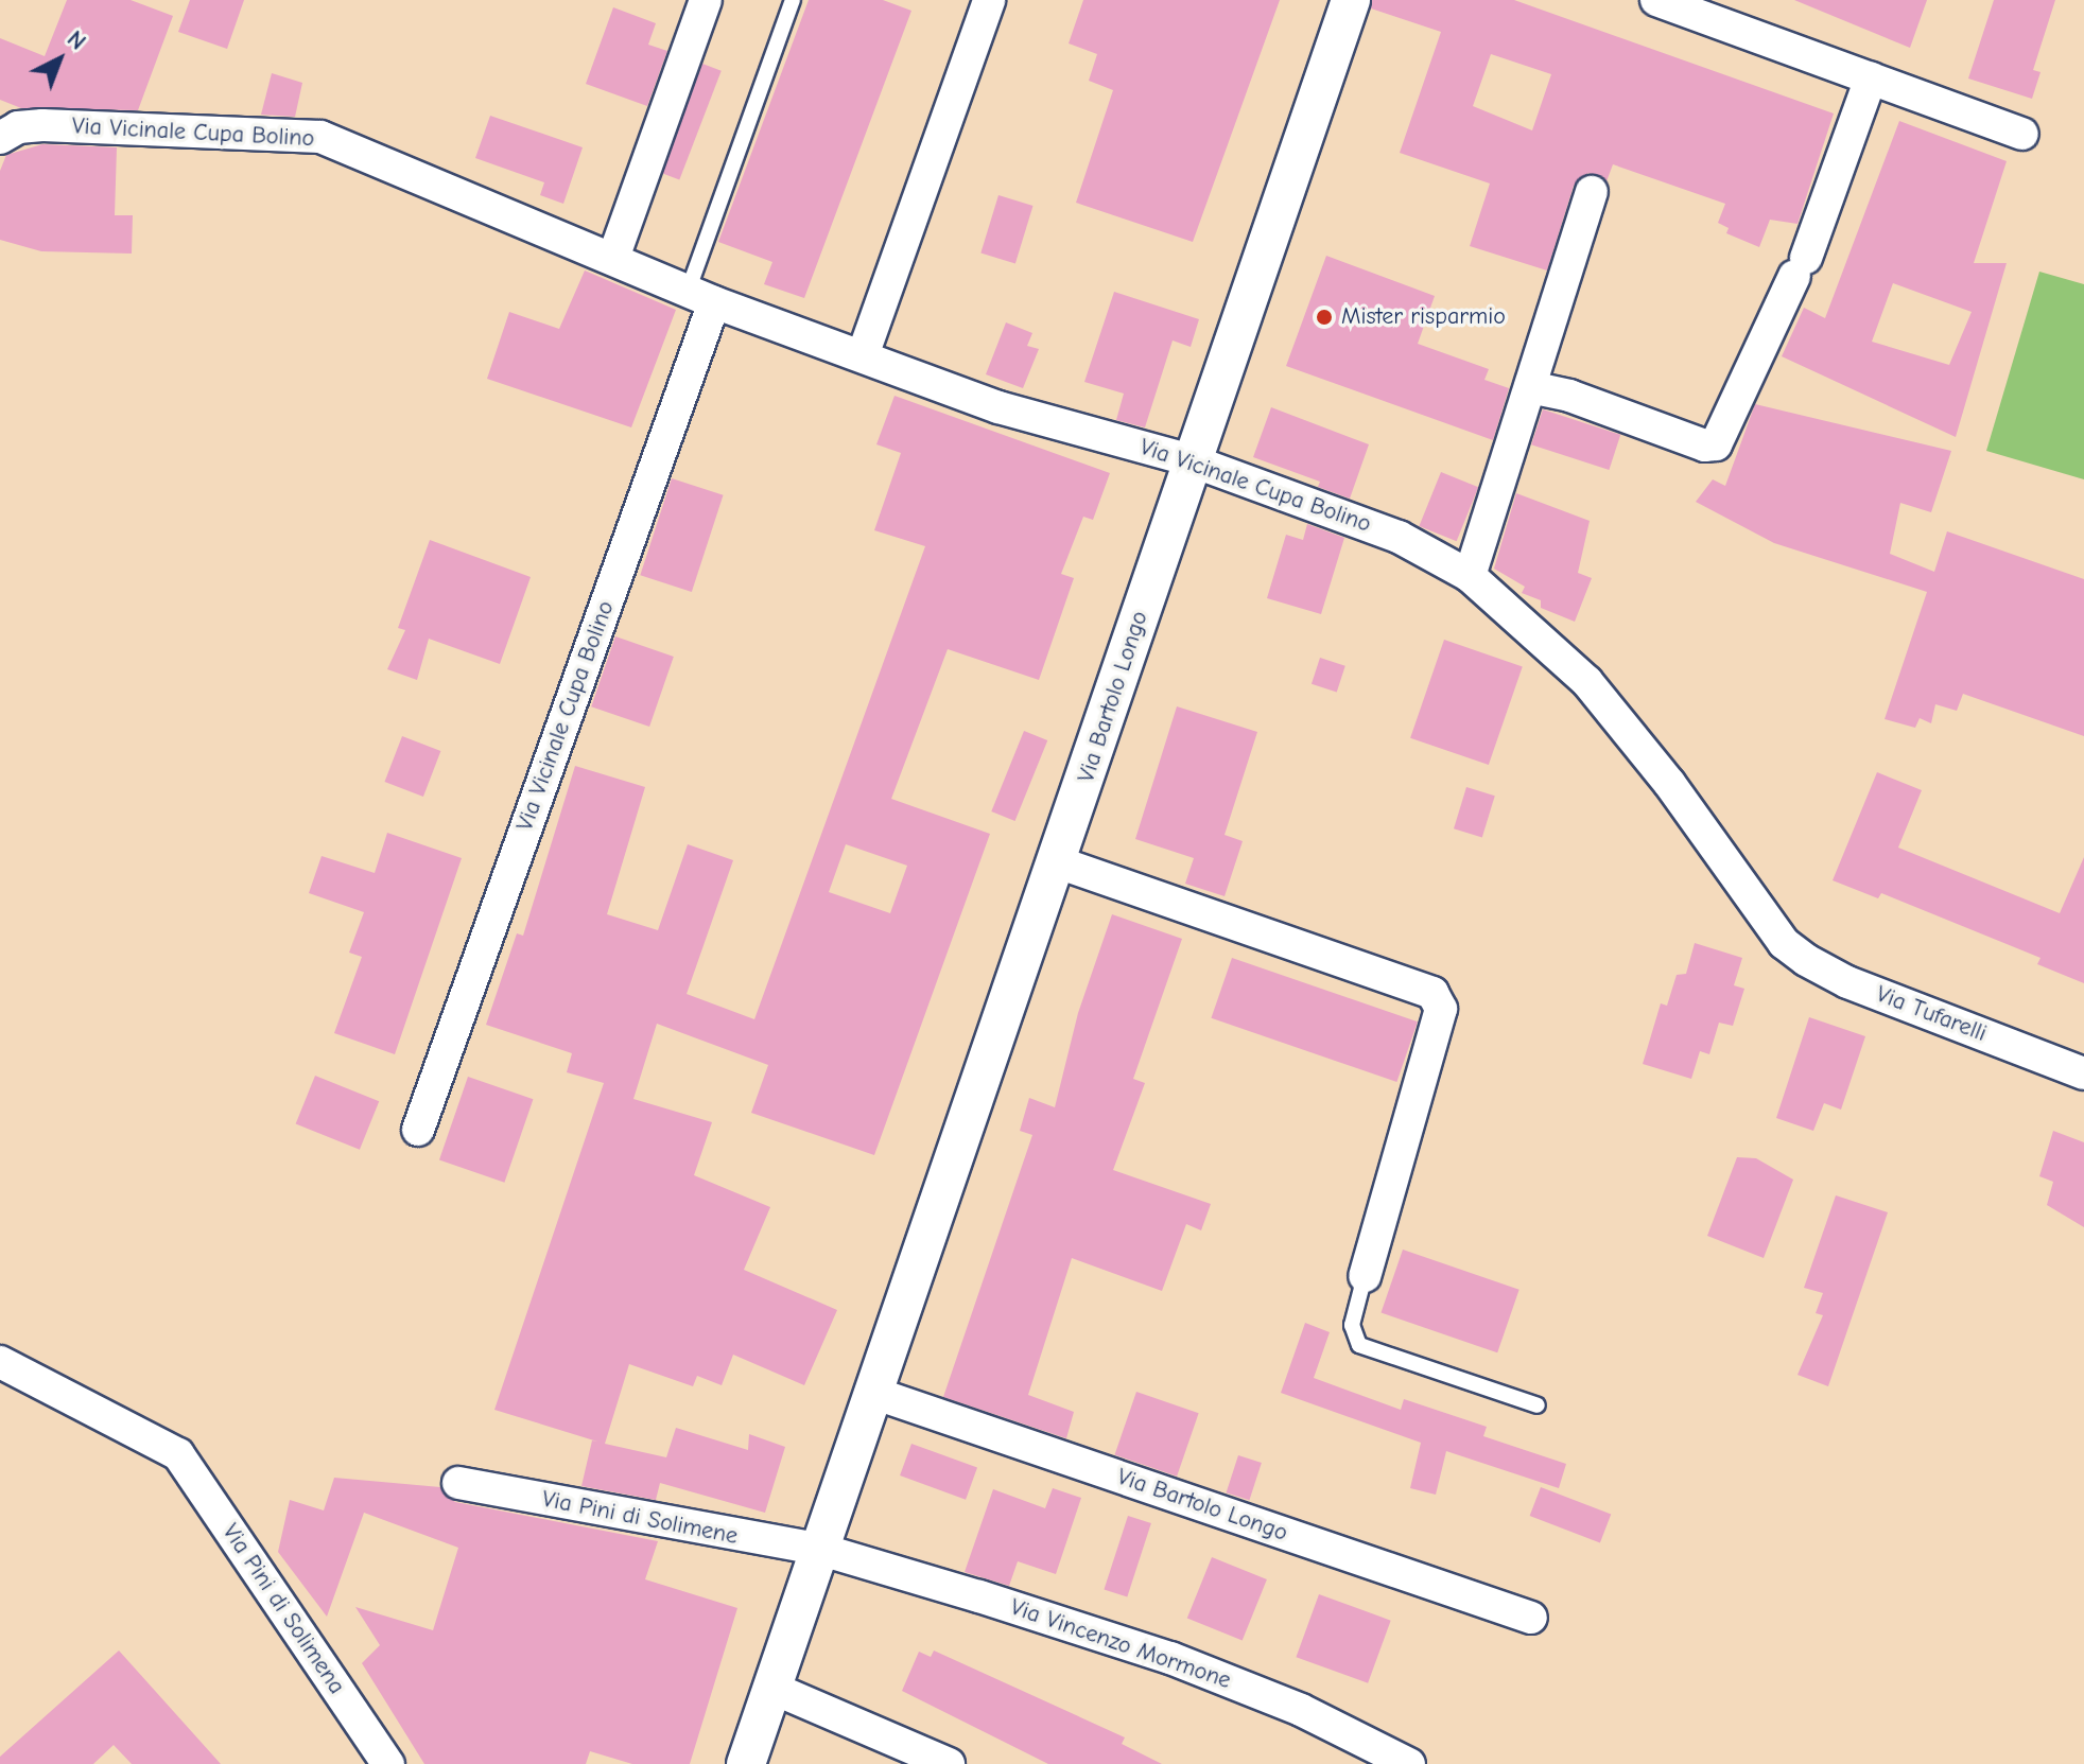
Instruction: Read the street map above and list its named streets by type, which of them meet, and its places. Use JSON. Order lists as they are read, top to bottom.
{
  "streets": {
    "street": [
      "Via Vicinale Cupa Bolino",
      "Via Bartolo Longo",
      "Via Tufarelli",
      "Via Pini di Solimene",
      "Via Pini di Solimena",
      "Via Vincenzo Mormone"
    ]
  },
  "crossings": [
    ["Via Vicinale Cupa Bolino", "Via Bartolo Longo"],
    ["Via Vicinale Cupa Bolino", "Via Tufarelli"],
    ["Via Bartolo Longo", "Via Pini di Solimene"],
    ["Via Bartolo Longo", "Via Vincenzo Mormone"],
    ["Via Pini di Solimene", "Via Vincenzo Mormone"]
  ],
  "places": ["Mister risparmio"],
  "north": "top right"
}
